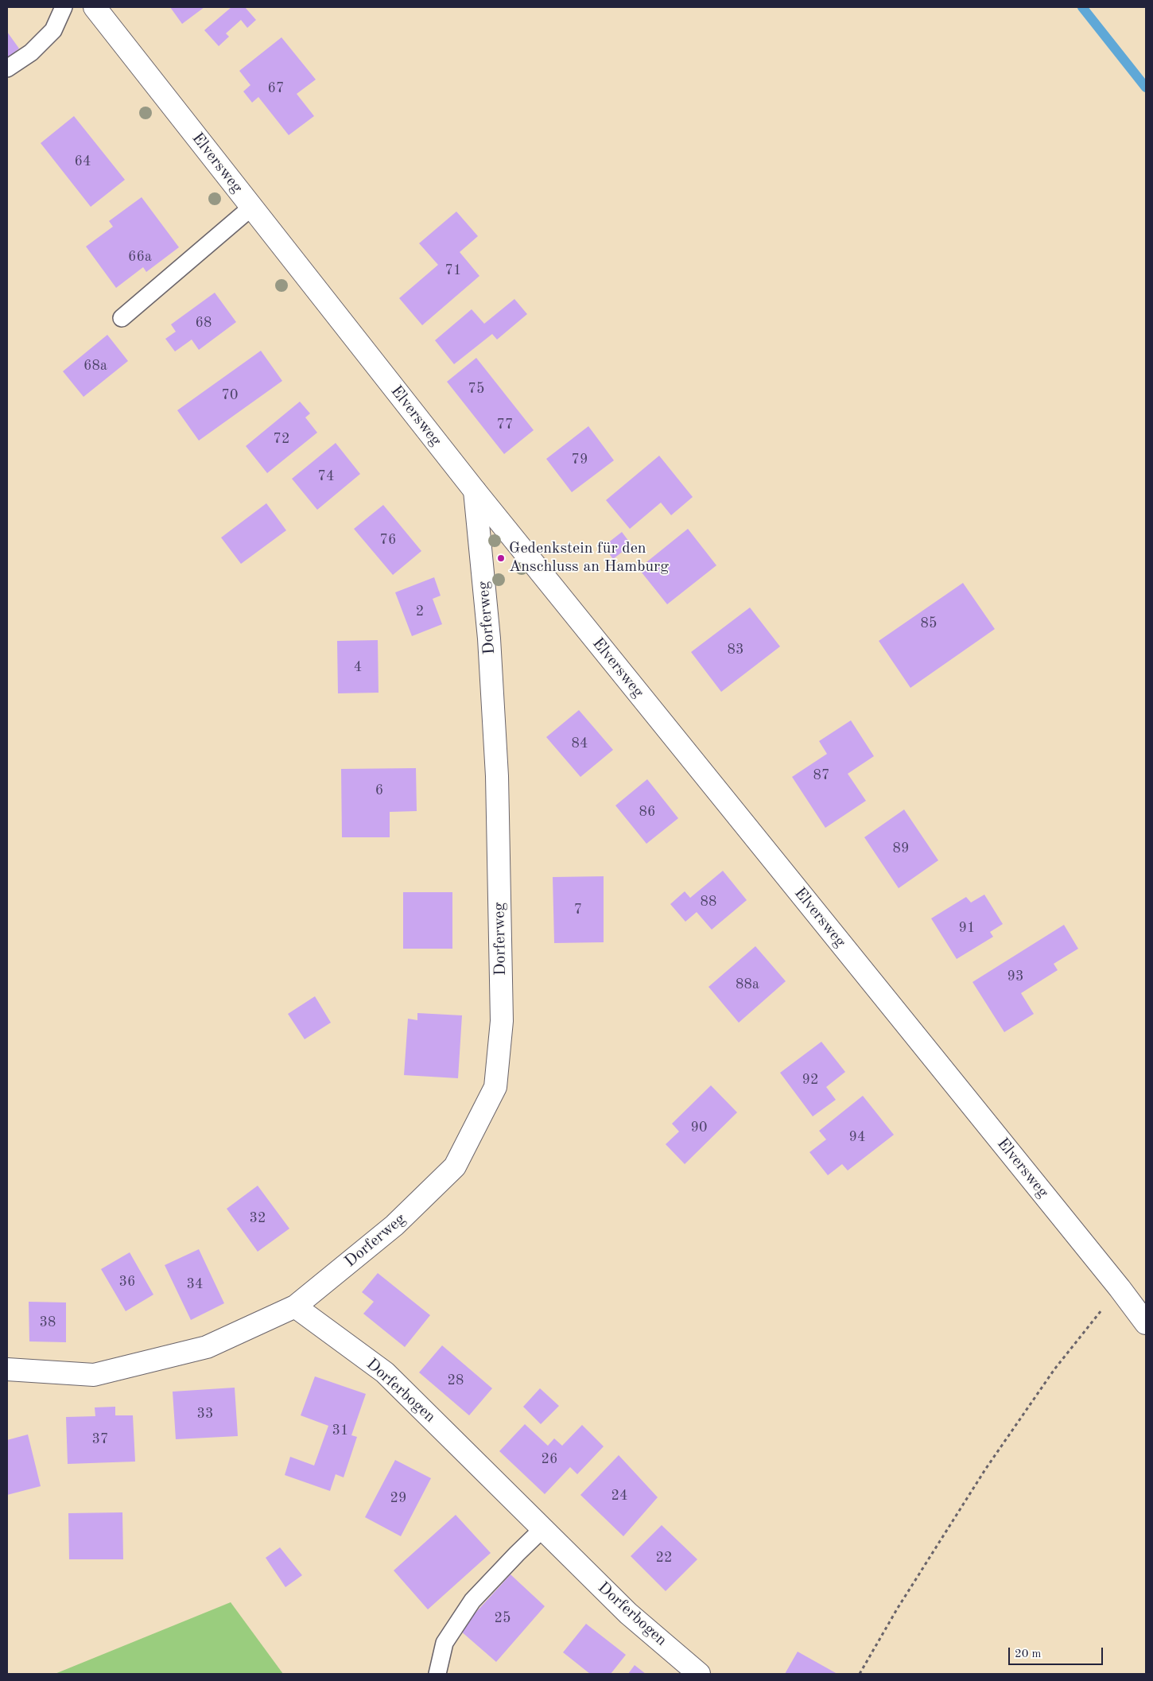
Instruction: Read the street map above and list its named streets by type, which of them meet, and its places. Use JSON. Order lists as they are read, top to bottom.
{
  "streets": {
    "street": ["Elversweg", "Dorferweg", "Dorferbogen"]
  },
  "crossings": [
    ["Elversweg", "Dorferweg"],
    ["Dorferweg", "Dorferbogen"]
  ],
  "places": ["Gedenkstein für den Anschluss an Hamburg"],
  "house_numbers": [
    "67",
    "64",
    "66a",
    "71",
    "68",
    "68a",
    "75",
    "70",
    "77",
    "72",
    "79",
    "74",
    "76",
    "2",
    "85",
    "83",
    "4",
    "84",
    "87",
    "6",
    "86",
    "89",
    "88",
    "7",
    "91",
    "93",
    "88a",
    "92",
    "90",
    "94",
    "32",
    "36",
    "34",
    "38",
    "28",
    "33",
    "31",
    "37",
    "26",
    "24",
    "29",
    "22",
    "25"
  ],
  "scale_bar": "20 m"
}
